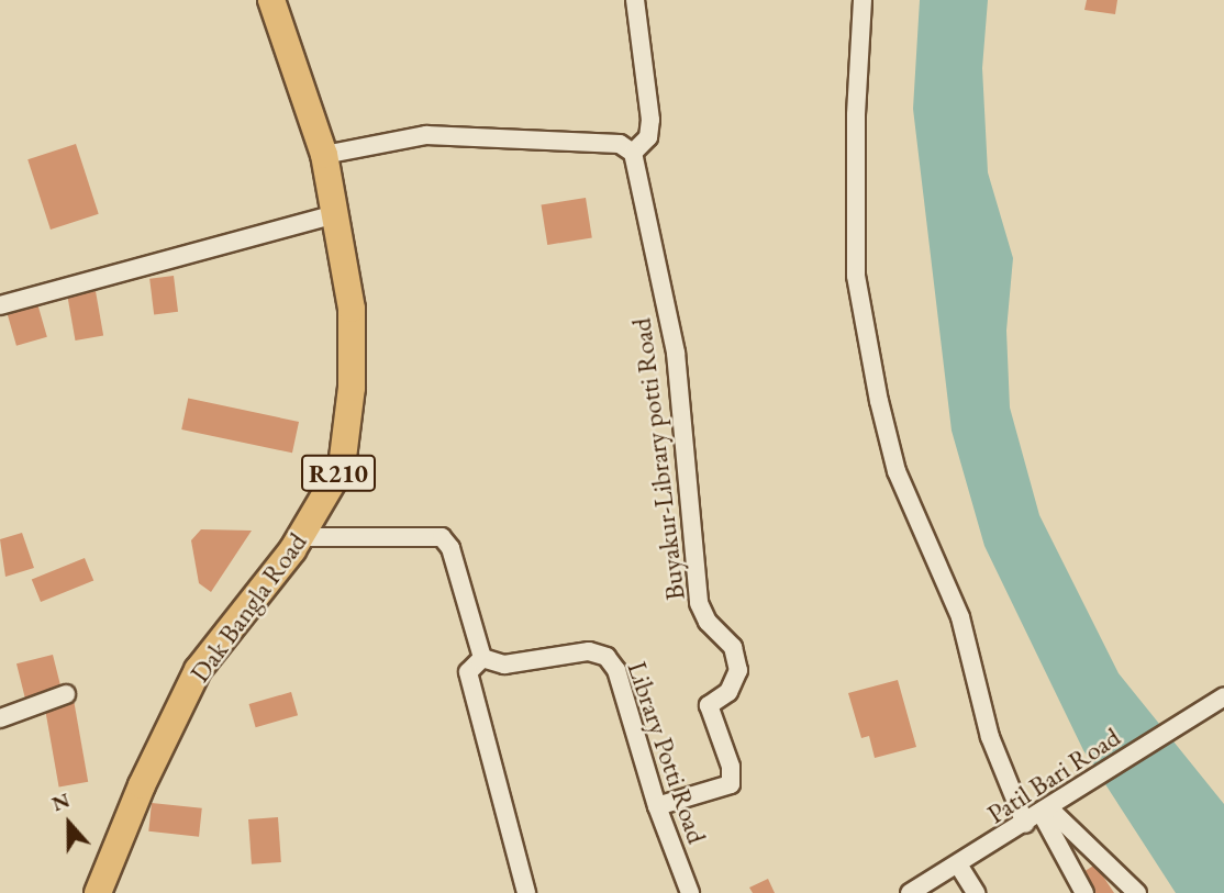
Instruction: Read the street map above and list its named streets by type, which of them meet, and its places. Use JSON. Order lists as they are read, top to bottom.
{
  "streets": {
    "main road": ["R210", "Dak Bangla Road"],
    "street": ["Buyakur-Library potti Road", "Library Potti Road", "Patil Bari Road"]
  },
  "crossings": [
    ["Buyakur-Library potti Road", "Library Potti Road"]
  ],
  "north": "top"
}
